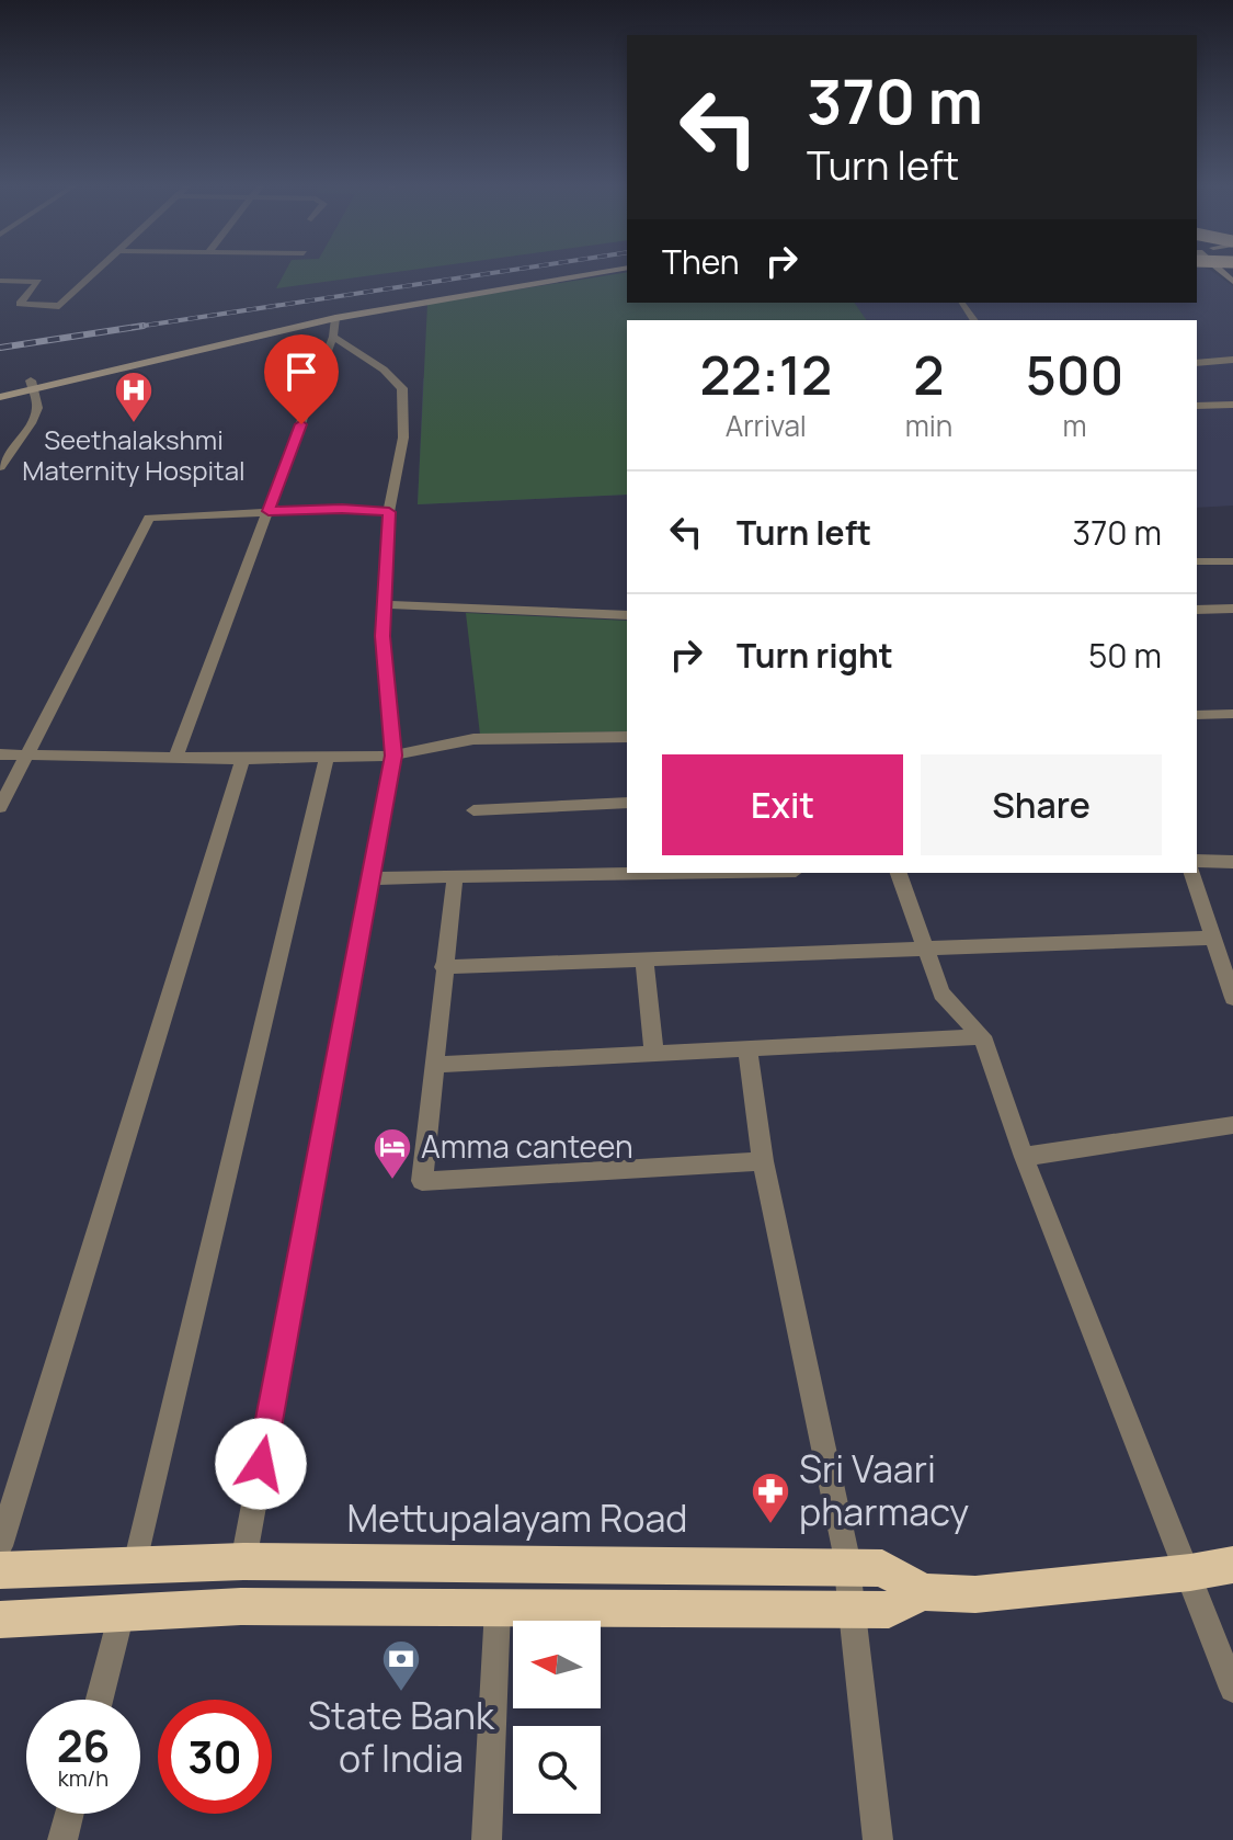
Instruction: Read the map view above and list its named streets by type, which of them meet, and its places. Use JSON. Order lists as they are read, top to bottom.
{
  "streets": {
    "highway": ["Mettupalayam Road"]
  },
  "places": {
    "hospital": ["Seethalakshmi Maternity Hospital"],
    "hotel": ["Amma canteen"],
    "pharmacy": ["Sri Vaari pharmacy"],
    "bank": ["State Bank of India"]
  },
  "north": "left",
  "page": {
    "turn": ["370 m", "Turn left"],
    "then": "Then",
    "eta": [
      "22:12",
      "Arrival",
      "2",
      "min",
      "500",
      "m"
    ],
    "list": [
      {
        "name": "Turn left",
        "value": "370 m"
      },
      {
        "name": "Turn right",
        "value": "50 m"
      }
    ],
    "buttons": ["Exit", "Share"],
    "speed": "26 km/h",
    "limit": "30"
  }
}
